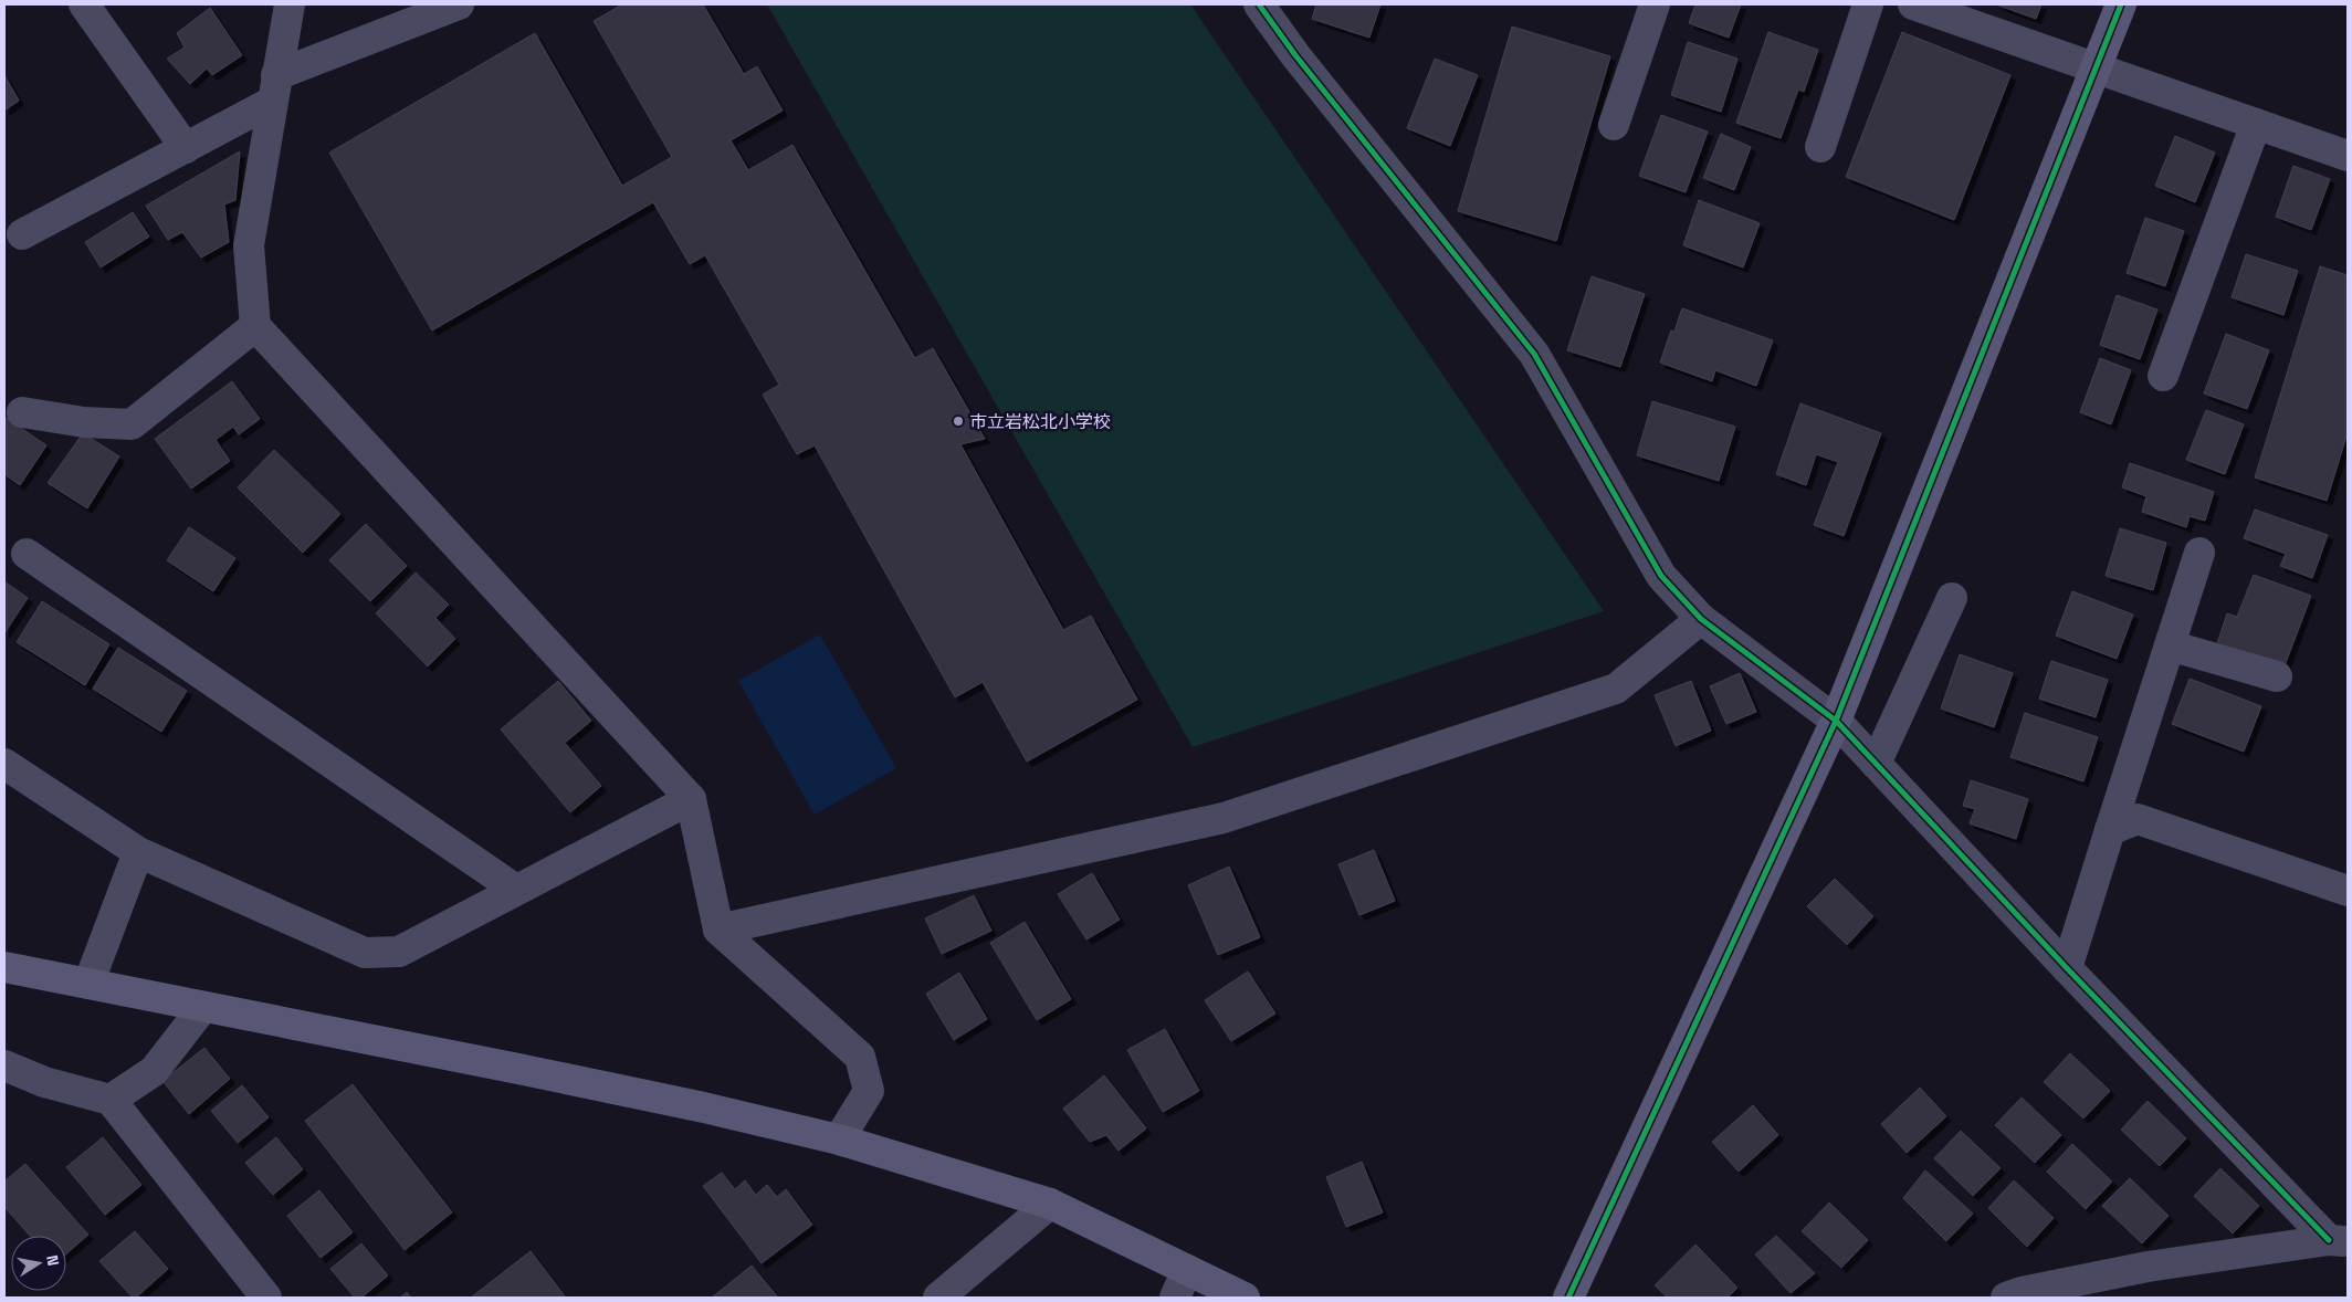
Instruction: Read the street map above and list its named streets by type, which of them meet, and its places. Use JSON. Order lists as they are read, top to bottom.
{
  "places": ["市立岩松北小学校"],
  "north": "right"
}
